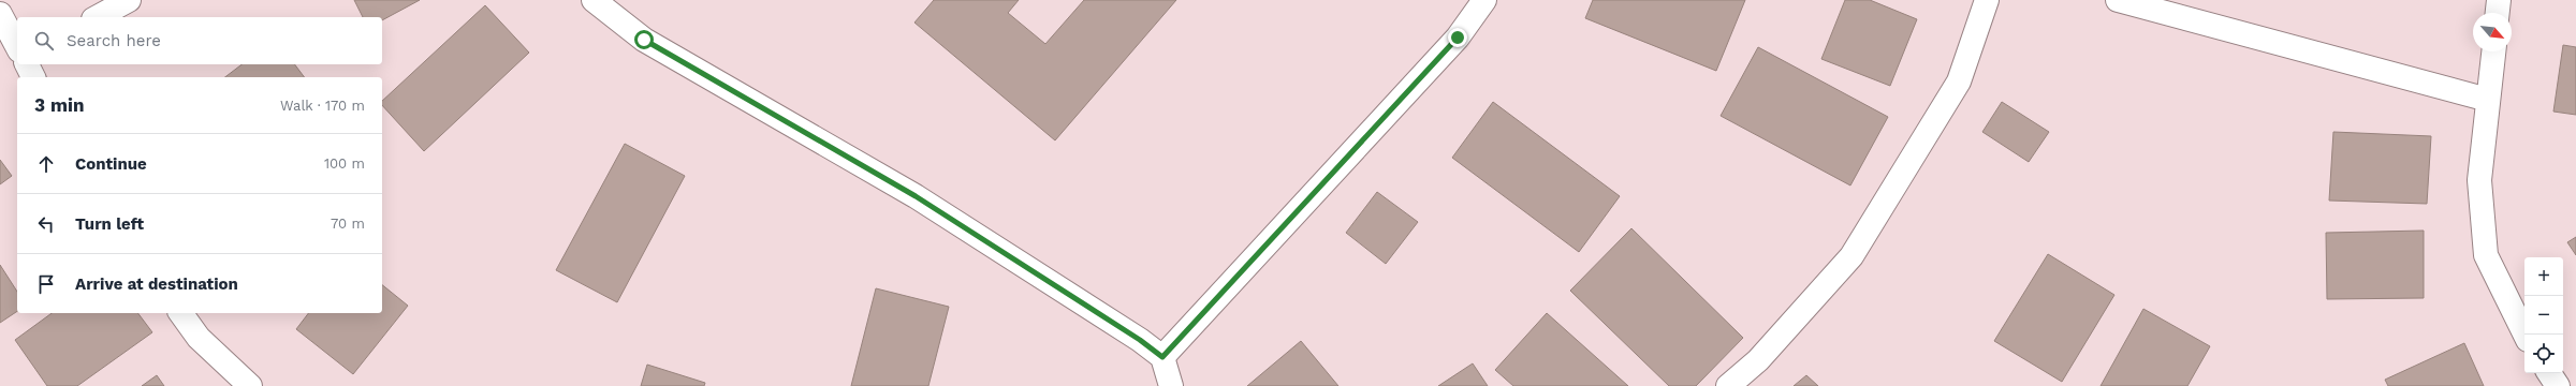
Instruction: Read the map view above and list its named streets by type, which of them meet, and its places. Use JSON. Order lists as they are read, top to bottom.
{
  "north": "bottom right",
  "page": {
    "search": "Search here",
    "heading": ["3 min", "Walk · 170 m"],
    "list": [
      ["Continue", "100 m"],
      ["Turn left", "70 m"],
      "Arrive at destination"
    ],
    "map_buttons": ["+", "−"]
  }
}
